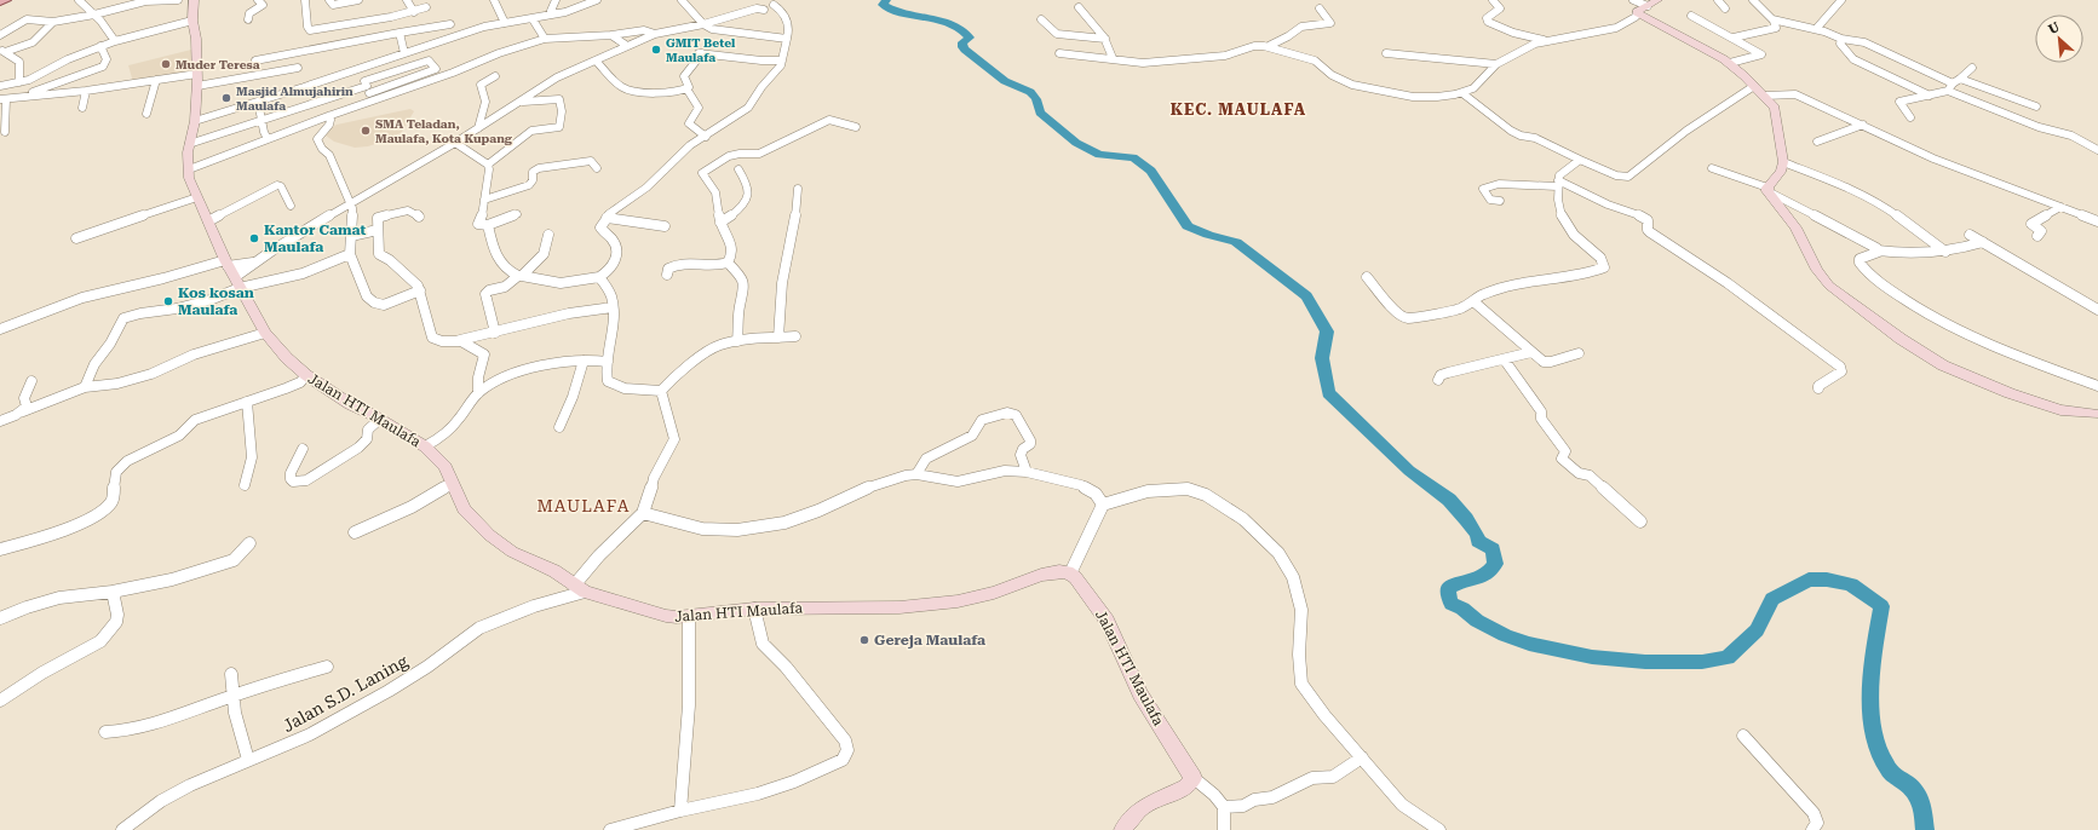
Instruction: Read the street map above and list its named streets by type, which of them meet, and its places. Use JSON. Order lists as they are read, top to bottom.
{
  "streets": {
    "street": ["Jalan HTI Maulafa", "Jalan S.D. Laning"]
  },
  "crossings": [
    ["Jalan HTI Maulafa", "Jalan S.D. Laning"]
  ],
  "districts": ["KEC. MAULAFA", "MAULAFA"],
  "places": [
    "GMIT Betel Maulafa",
    "Muder Teresa",
    "Masjid Almujahirin Maulafa",
    "SMA Teladan, Maulafa, Kota Kupang",
    "Kantor Camat Maulafa",
    "Kos kosan Maulafa",
    "Gereja Maulafa"
  ],
  "north": "top left"
}
